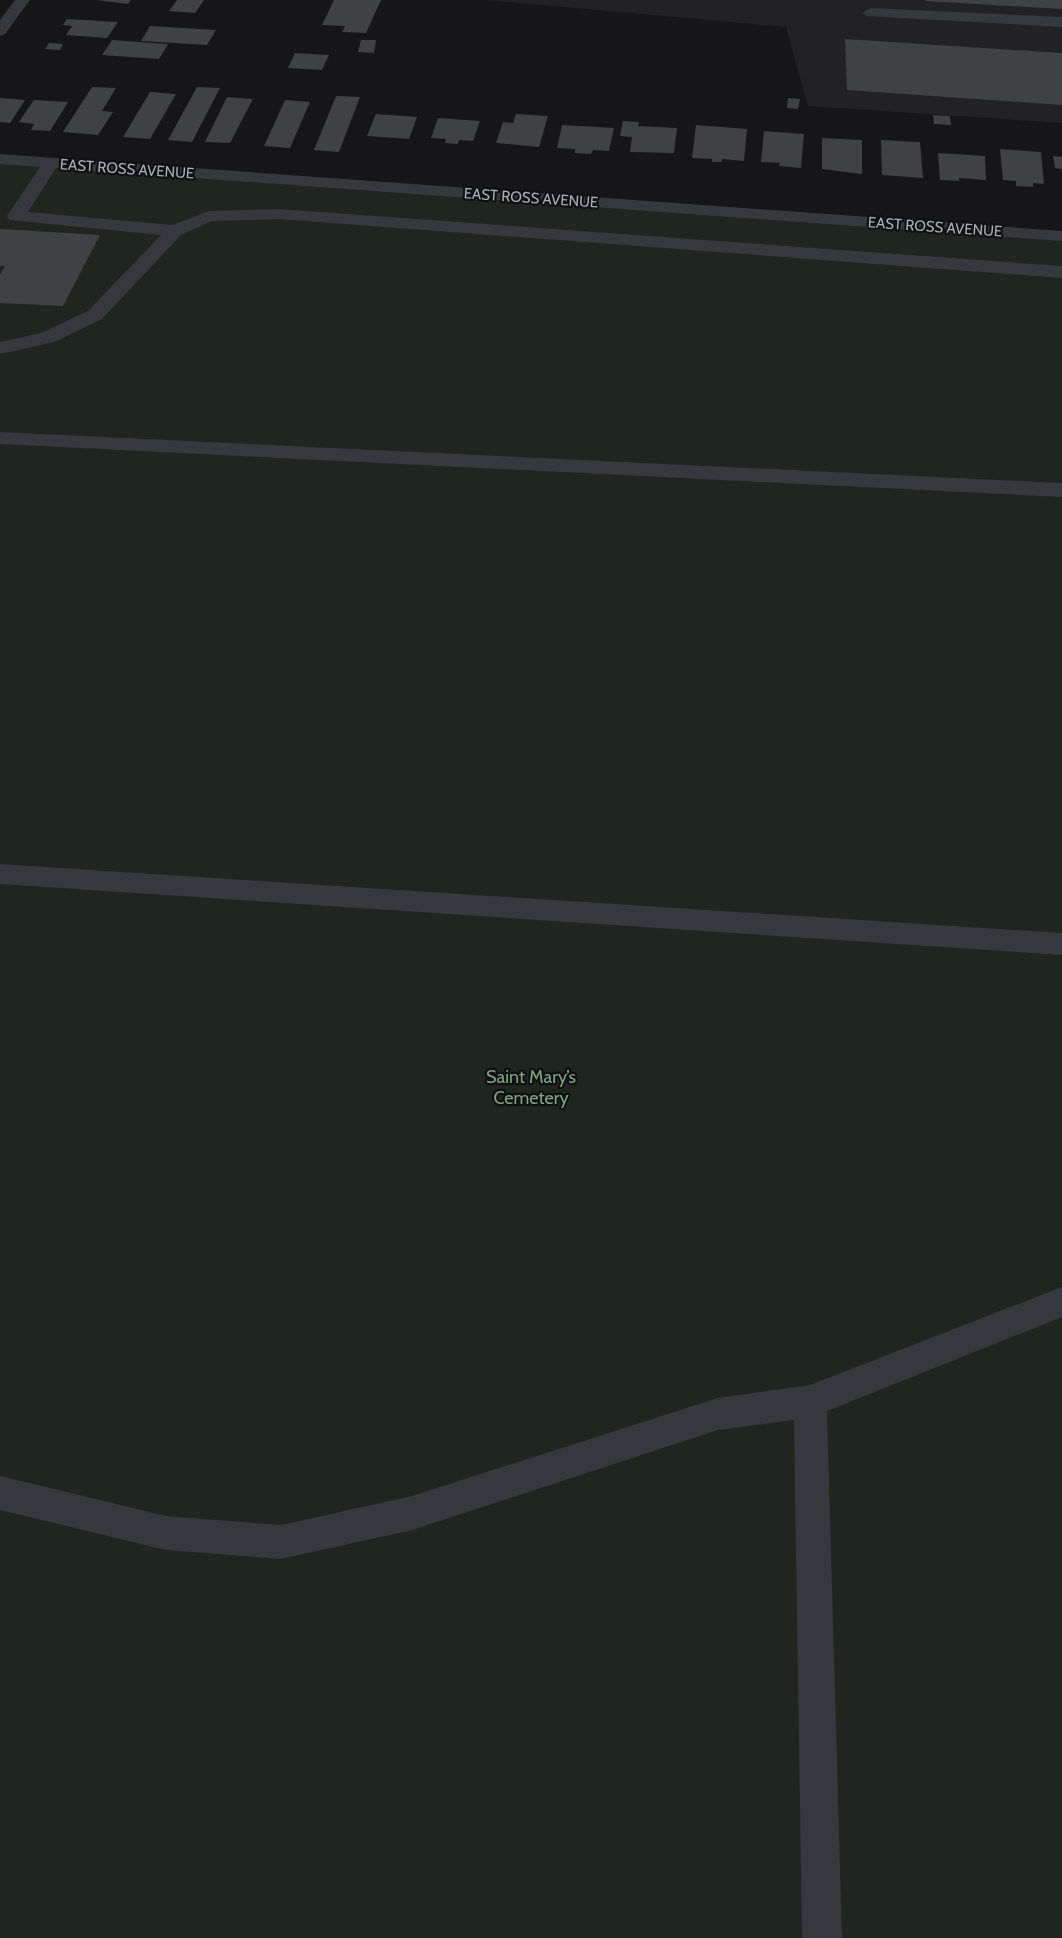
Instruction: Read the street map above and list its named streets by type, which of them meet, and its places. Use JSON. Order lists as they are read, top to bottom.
{
  "streets": {
    "street": ["EAST ROSS AVENUE"]
  },
  "parks": ["Saint Mary’s Cemetery"]
}
